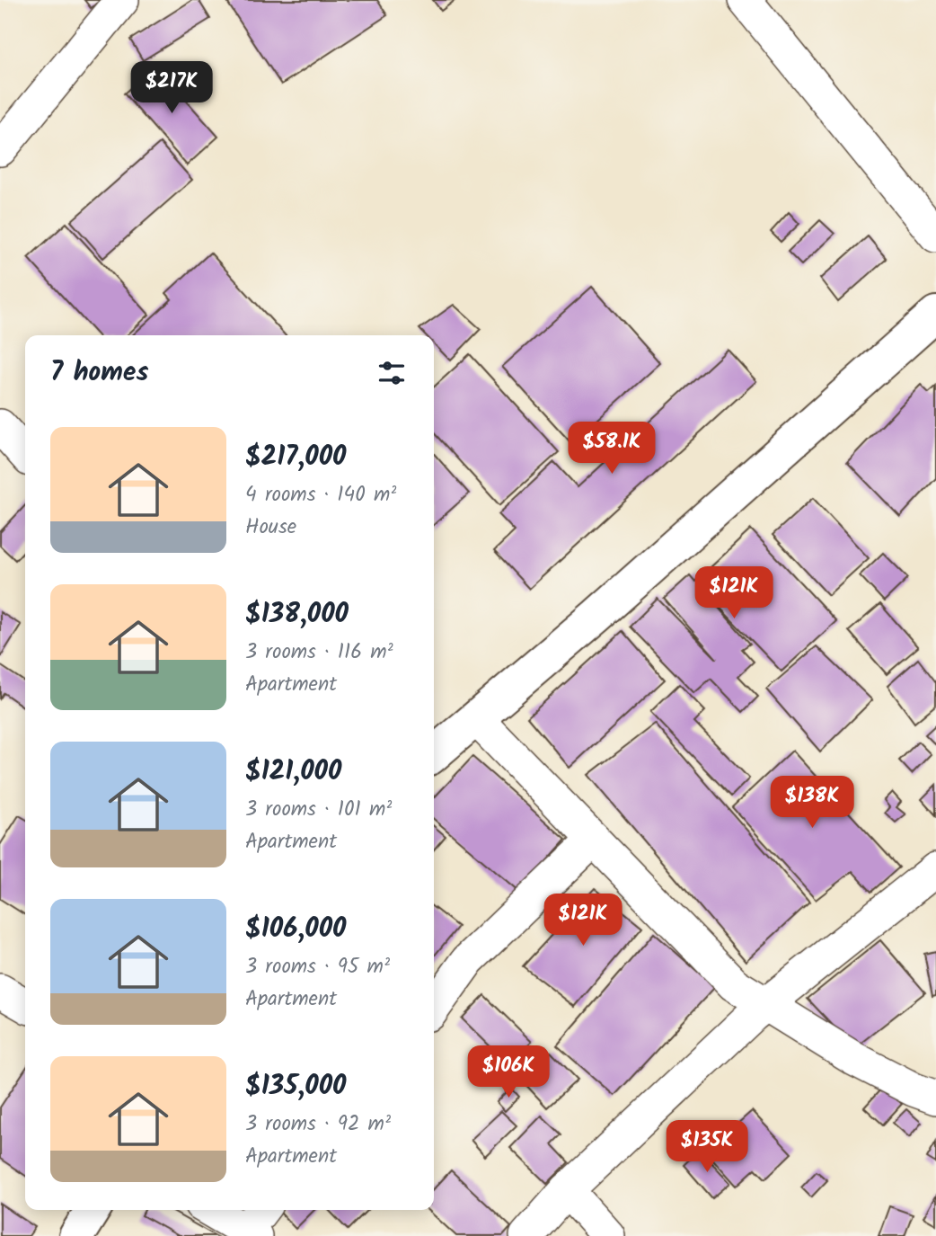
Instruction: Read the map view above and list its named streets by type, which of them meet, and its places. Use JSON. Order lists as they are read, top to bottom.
{
  "page": {
    "price": [
      "$217K",
      "$58.1K",
      "$121K",
      "$138K",
      "$121K",
      "$106K",
      "$135K"
    ],
    "heading": "7 homes",
    "list": [
      {
        "name": "$217,000",
        "note": "4 rooms · 140 m² · House"
      },
      {
        "name": "$138,000",
        "note": "3 rooms · 116 m² · Apartment"
      },
      {
        "name": "$121,000",
        "note": "3 rooms · 101 m² · Apartment"
      },
      {
        "name": "$106,000",
        "note": "3 rooms · 95 m² · Apartment"
      },
      {
        "name": "$135,000",
        "note": "3 rooms · 92 m² · Apartment"
      }
    ]
  }
}
